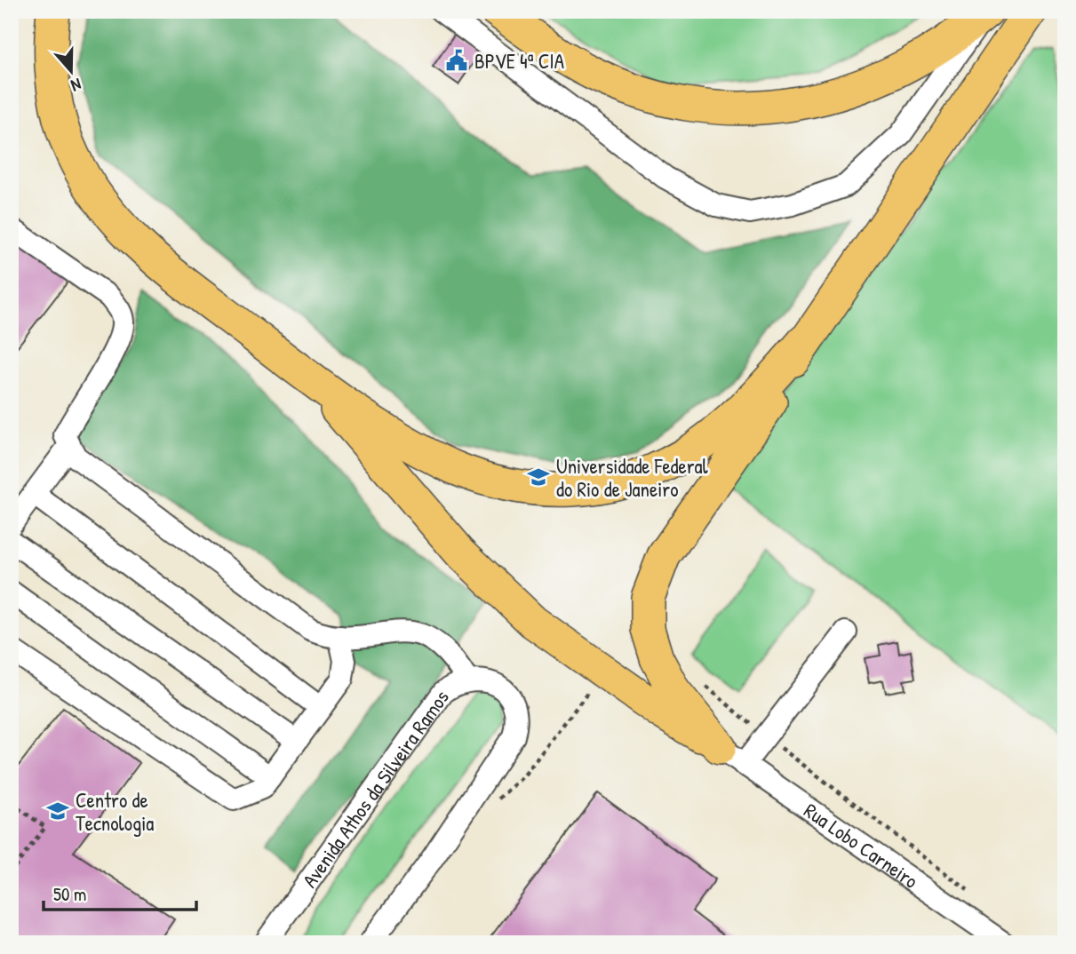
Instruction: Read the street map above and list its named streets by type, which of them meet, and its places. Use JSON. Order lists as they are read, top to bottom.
{
  "streets": {
    "street": ["Avenida Athos da Silveira Ramos", "Rua Lobo Carneiro"]
  },
  "places": {
    "public building": ["BPVE 4ª CIA"],
    "school or university": ["Universidade Federal do Rio de Janeiro", "Centro de Tecnologia"]
  },
  "scale_bar": "50 m",
  "north": "bottom"
}
